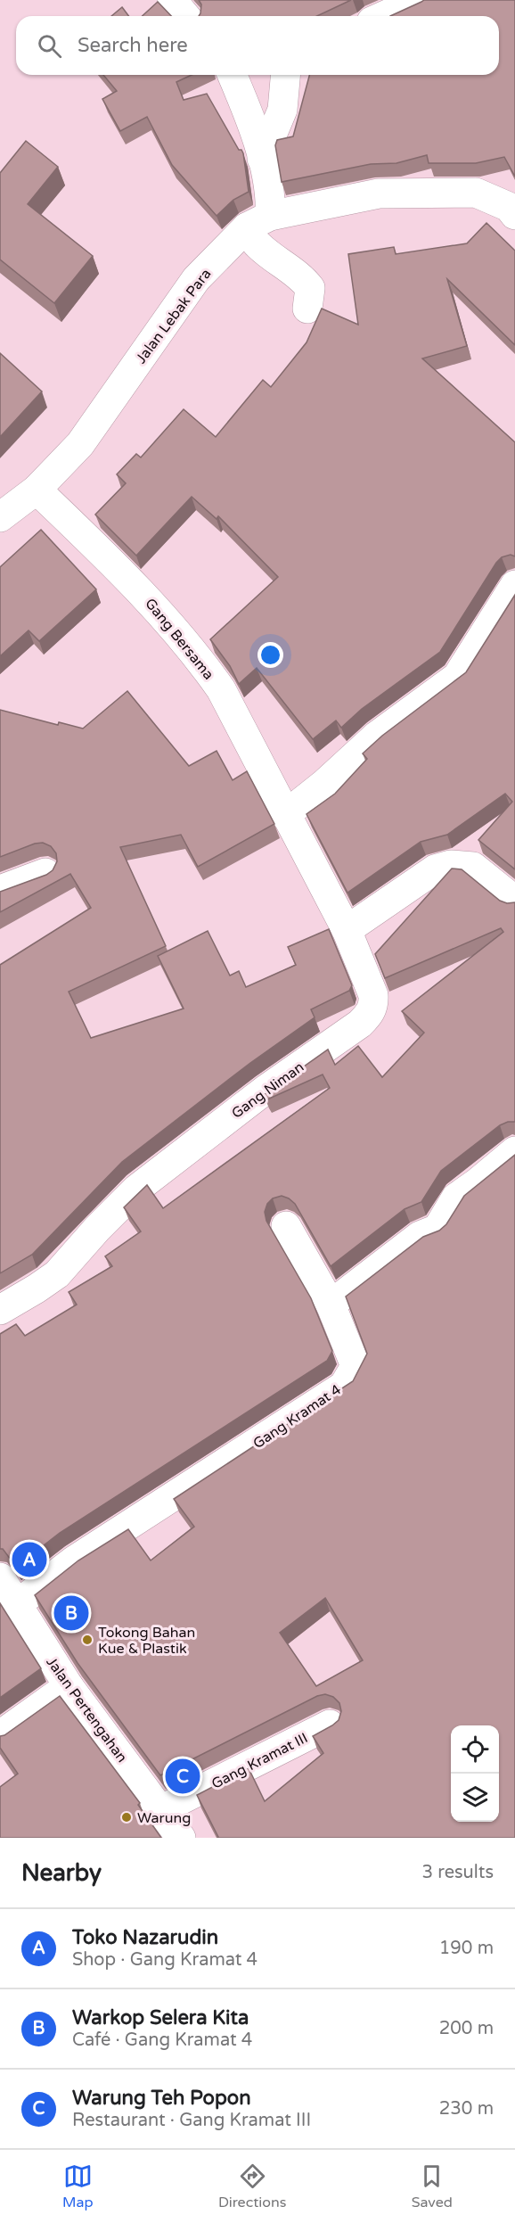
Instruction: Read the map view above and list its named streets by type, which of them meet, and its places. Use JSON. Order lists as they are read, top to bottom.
{
  "streets": {
    "street": [
      "Jalan Lebak Para",
      "Gang Bersama",
      "Gang Niman",
      "Gang Kramat 4",
      "Jalan Pertengahan",
      "Gang Kramat III"
    ]
  },
  "crossings": [
    ["Jalan Lebak Para", "Gang Bersama"],
    ["Gang Bersama", "Gang Niman"],
    ["Gang Kramat 4", "Jalan Pertengahan"],
    ["Jalan Pertengahan", "Gang Kramat III"]
  ],
  "places": ["Tokong Bahan Kue & Plastik", "Warung"],
  "page": {
    "search": "Search here",
    "pins": ["A", "B", "C"],
    "heading": ["Nearby", "3 results"],
    "list": [
      {
        "mark": "A",
        "name": "Toko Nazarudin",
        "note": "Shop · Gang Kramat 4",
        "value": "190 m"
      },
      {
        "mark": "B",
        "name": "Warkop Selera Kita",
        "note": "Café · Gang Kramat 4",
        "value": "200 m"
      },
      {
        "mark": "C",
        "name": "Warung Teh Popon",
        "note": "Restaurant · Gang Kramat III",
        "value": "230 m"
      }
    ],
    "nav": ["Map", "Directions", "Saved"]
  }
}
